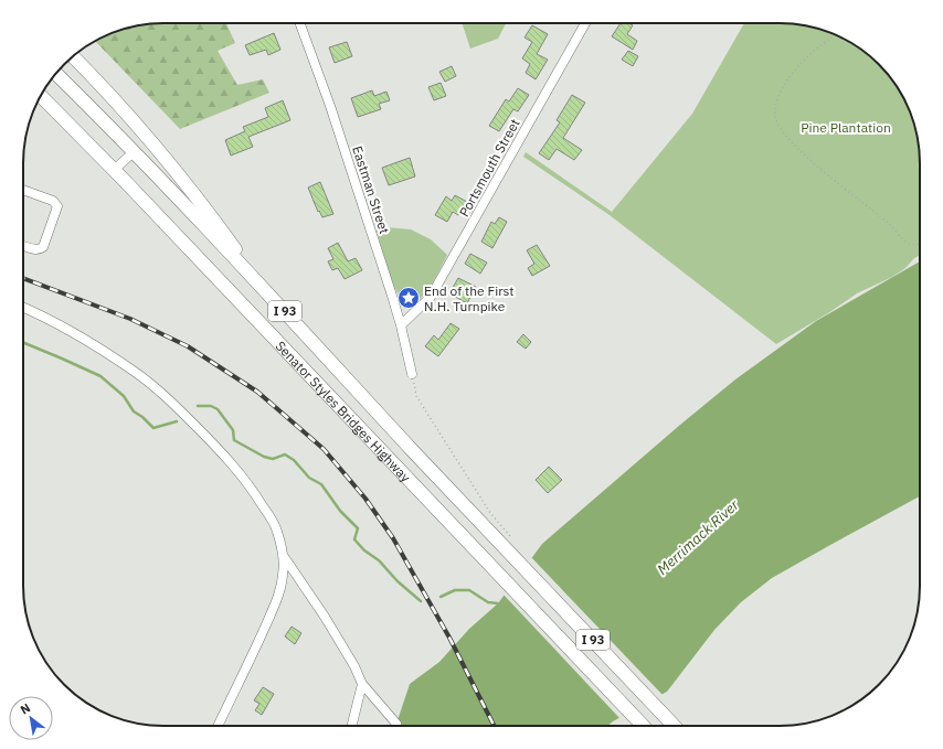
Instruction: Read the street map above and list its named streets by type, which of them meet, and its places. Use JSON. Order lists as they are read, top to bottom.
{
  "streets": {
    "highway": ["I 93", "Senator Styles Bridges Highway"],
    "street": ["Portsmouth Street", "Eastman Street"]
  },
  "crossings": [
    ["Portsmouth Street", "Eastman Street"]
  ],
  "water": ["Merrimack River"],
  "parks": ["Pine Plantation"],
  "places": {
    "place": ["End of the First N.H. Turnpike"]
  },
  "north": "top left"
}
